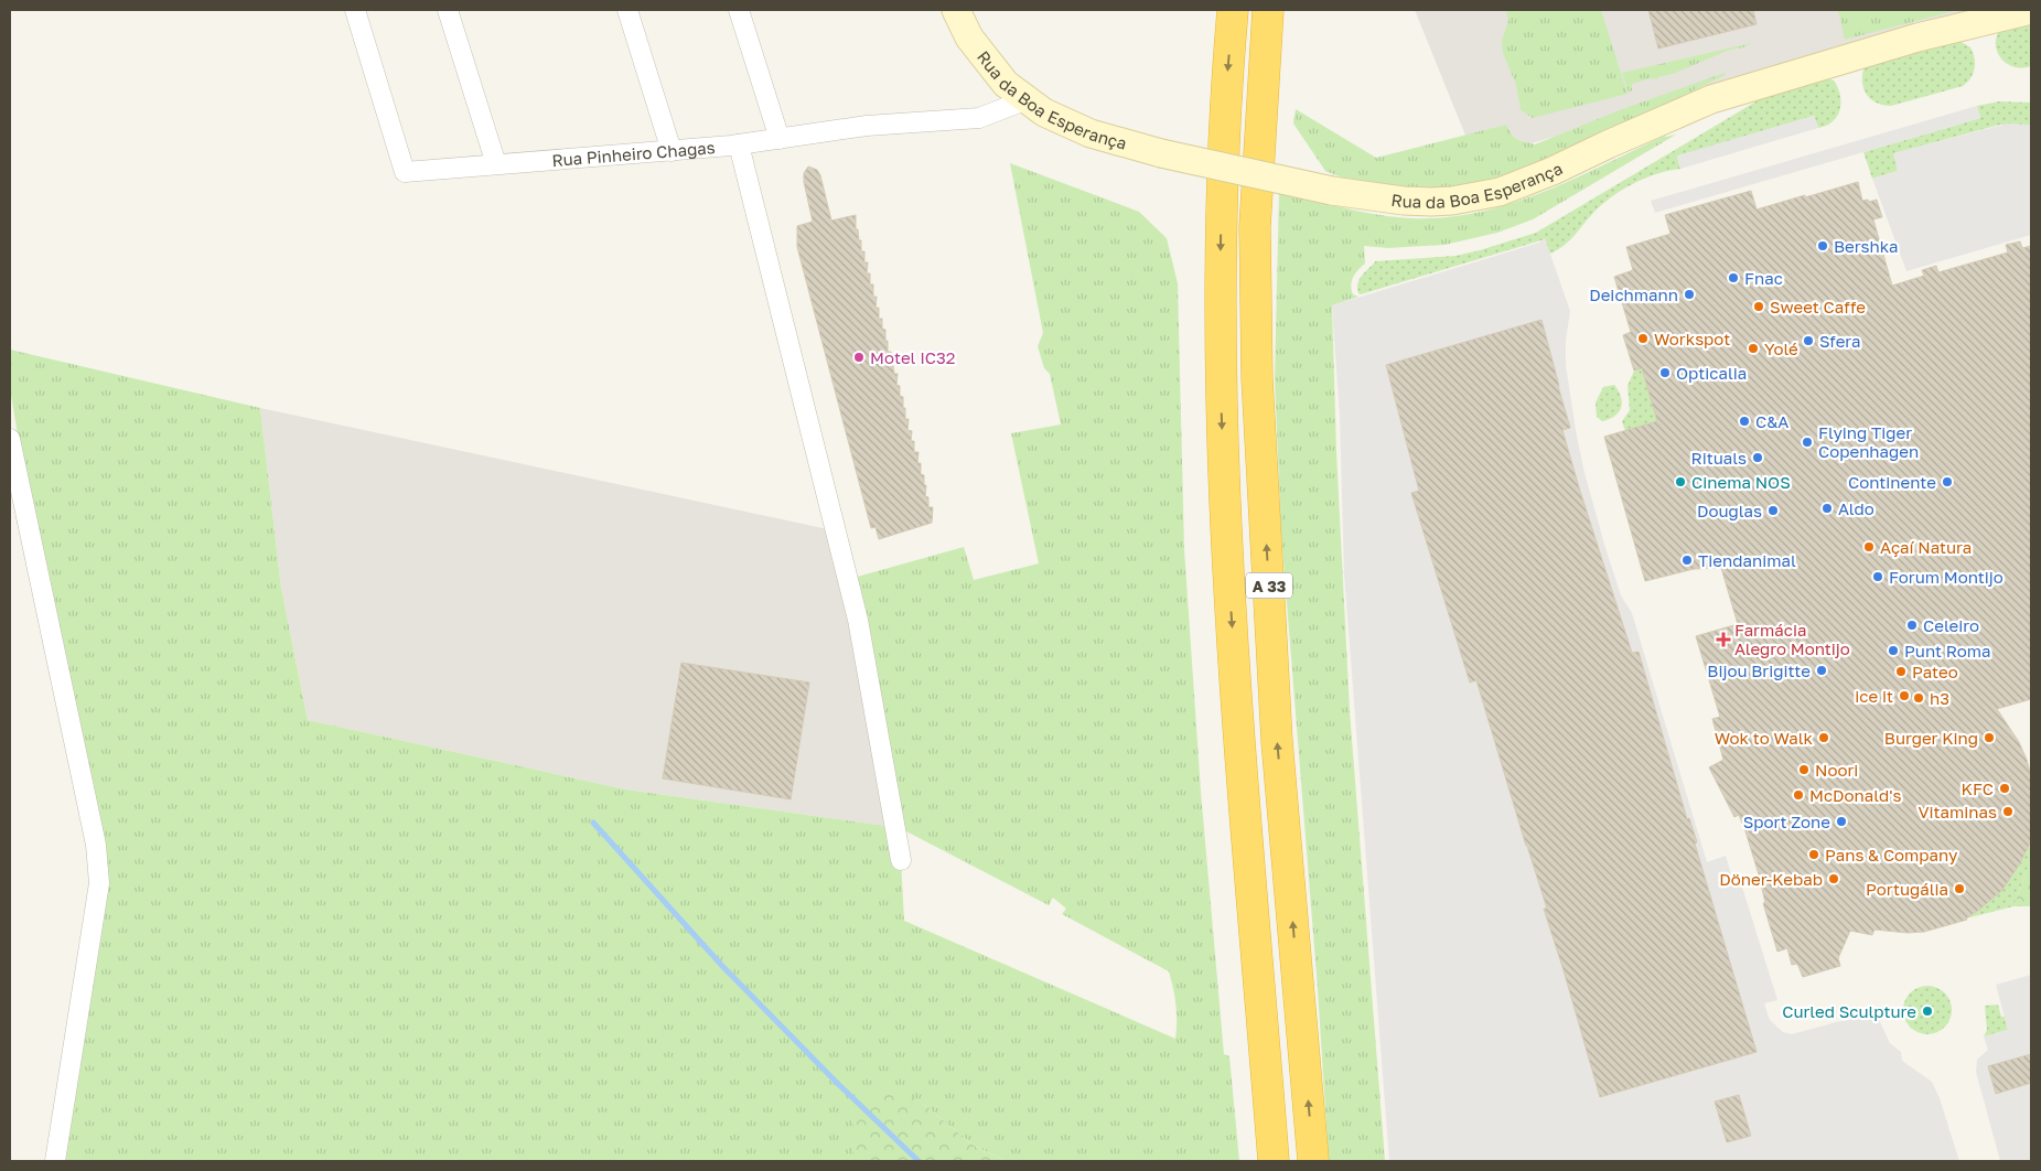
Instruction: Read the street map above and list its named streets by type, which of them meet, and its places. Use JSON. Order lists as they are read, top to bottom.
{
  "streets": {
    "highway": ["A 33"],
    "street": ["Rua da Boa Esperança", "Rua Pinheiro Chagas"]
  },
  "crossings": [
    ["Rua da Boa Esperança", "Rua Pinheiro Chagas"]
  ],
  "places": {
    "other": [
      "Bershka",
      "Fnac",
      "Deichmann",
      "Sweet Caffe",
      "Workspot",
      "Sfera",
      "Yolé",
      "Motel IC32",
      "Opticalia",
      "C&A",
      "Flying Tiger Copenhagen",
      "Rituals",
      "Cinema NOS",
      "Continente",
      "Aldo",
      "Douglas",
      "Açaí Natura",
      "Tiendanimal",
      "Forum Montijo",
      "Celeiro",
      "Punt Roma",
      "Bijou Brigitte",
      "Pateo",
      "ice it",
      "h3",
      "Wok to Walk",
      "Burger King",
      "Noori",
      "KFC",
      "McDonald's",
      "Vitaminas",
      "Sport Zone",
      "Pans & Company",
      "Döner-Kebab",
      "Portugália",
      "Curled Sculpture"
    ],
    "health": ["Farmácia Alegro Montijo"]
  }
}
